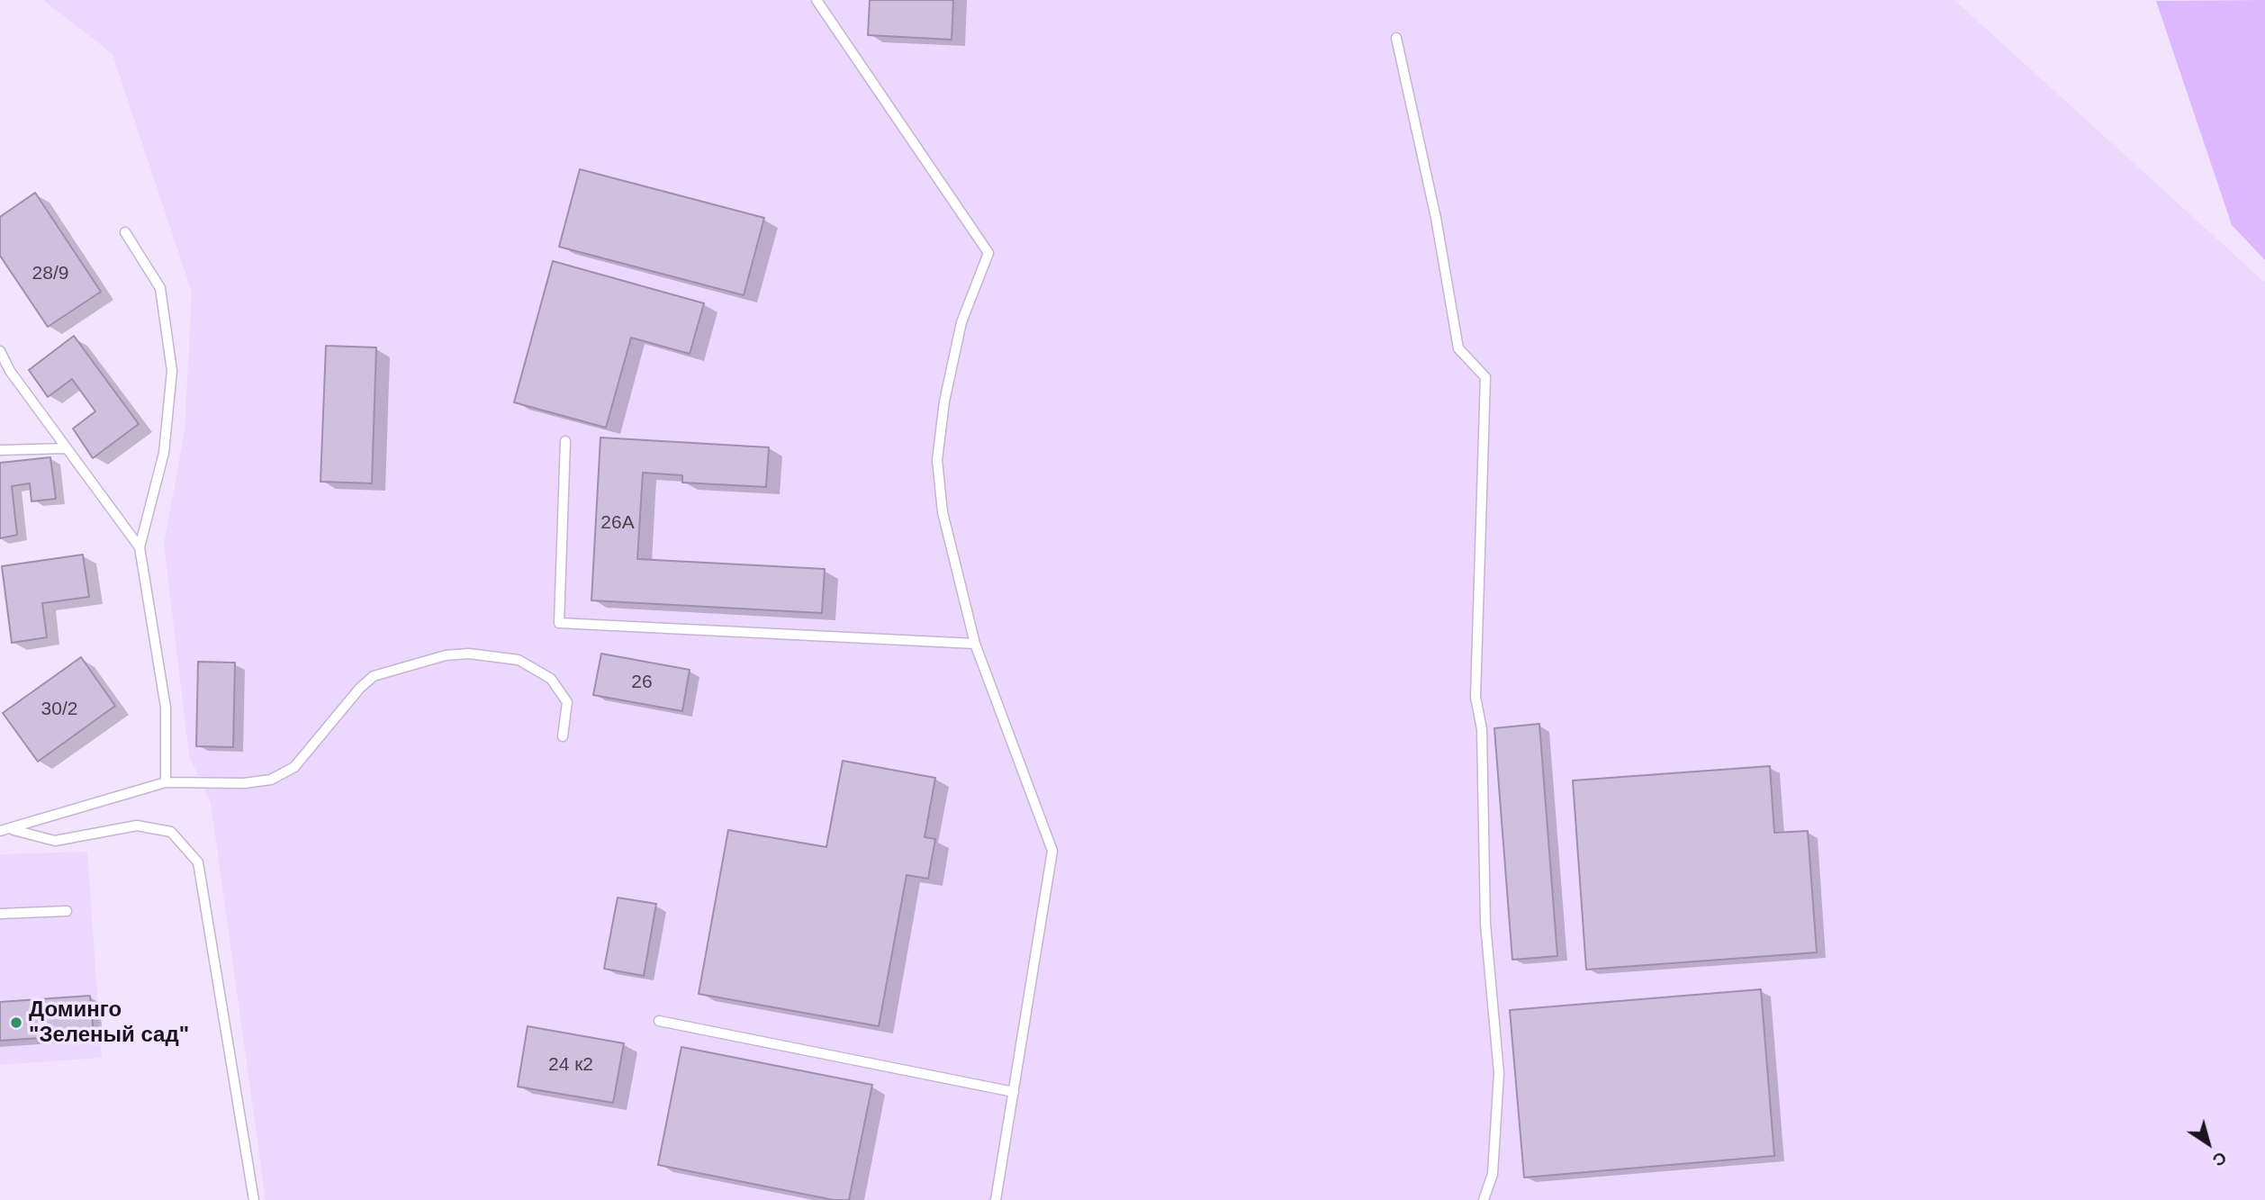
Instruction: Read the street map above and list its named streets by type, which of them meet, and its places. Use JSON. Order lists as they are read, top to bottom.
{
  "places": ["Доминго \"Зеленый сад\""],
  "house_numbers": [
    "28/9",
    "26А",
    "26",
    "30/2",
    "24 к2"
  ],
  "north": "bottom right"
}
